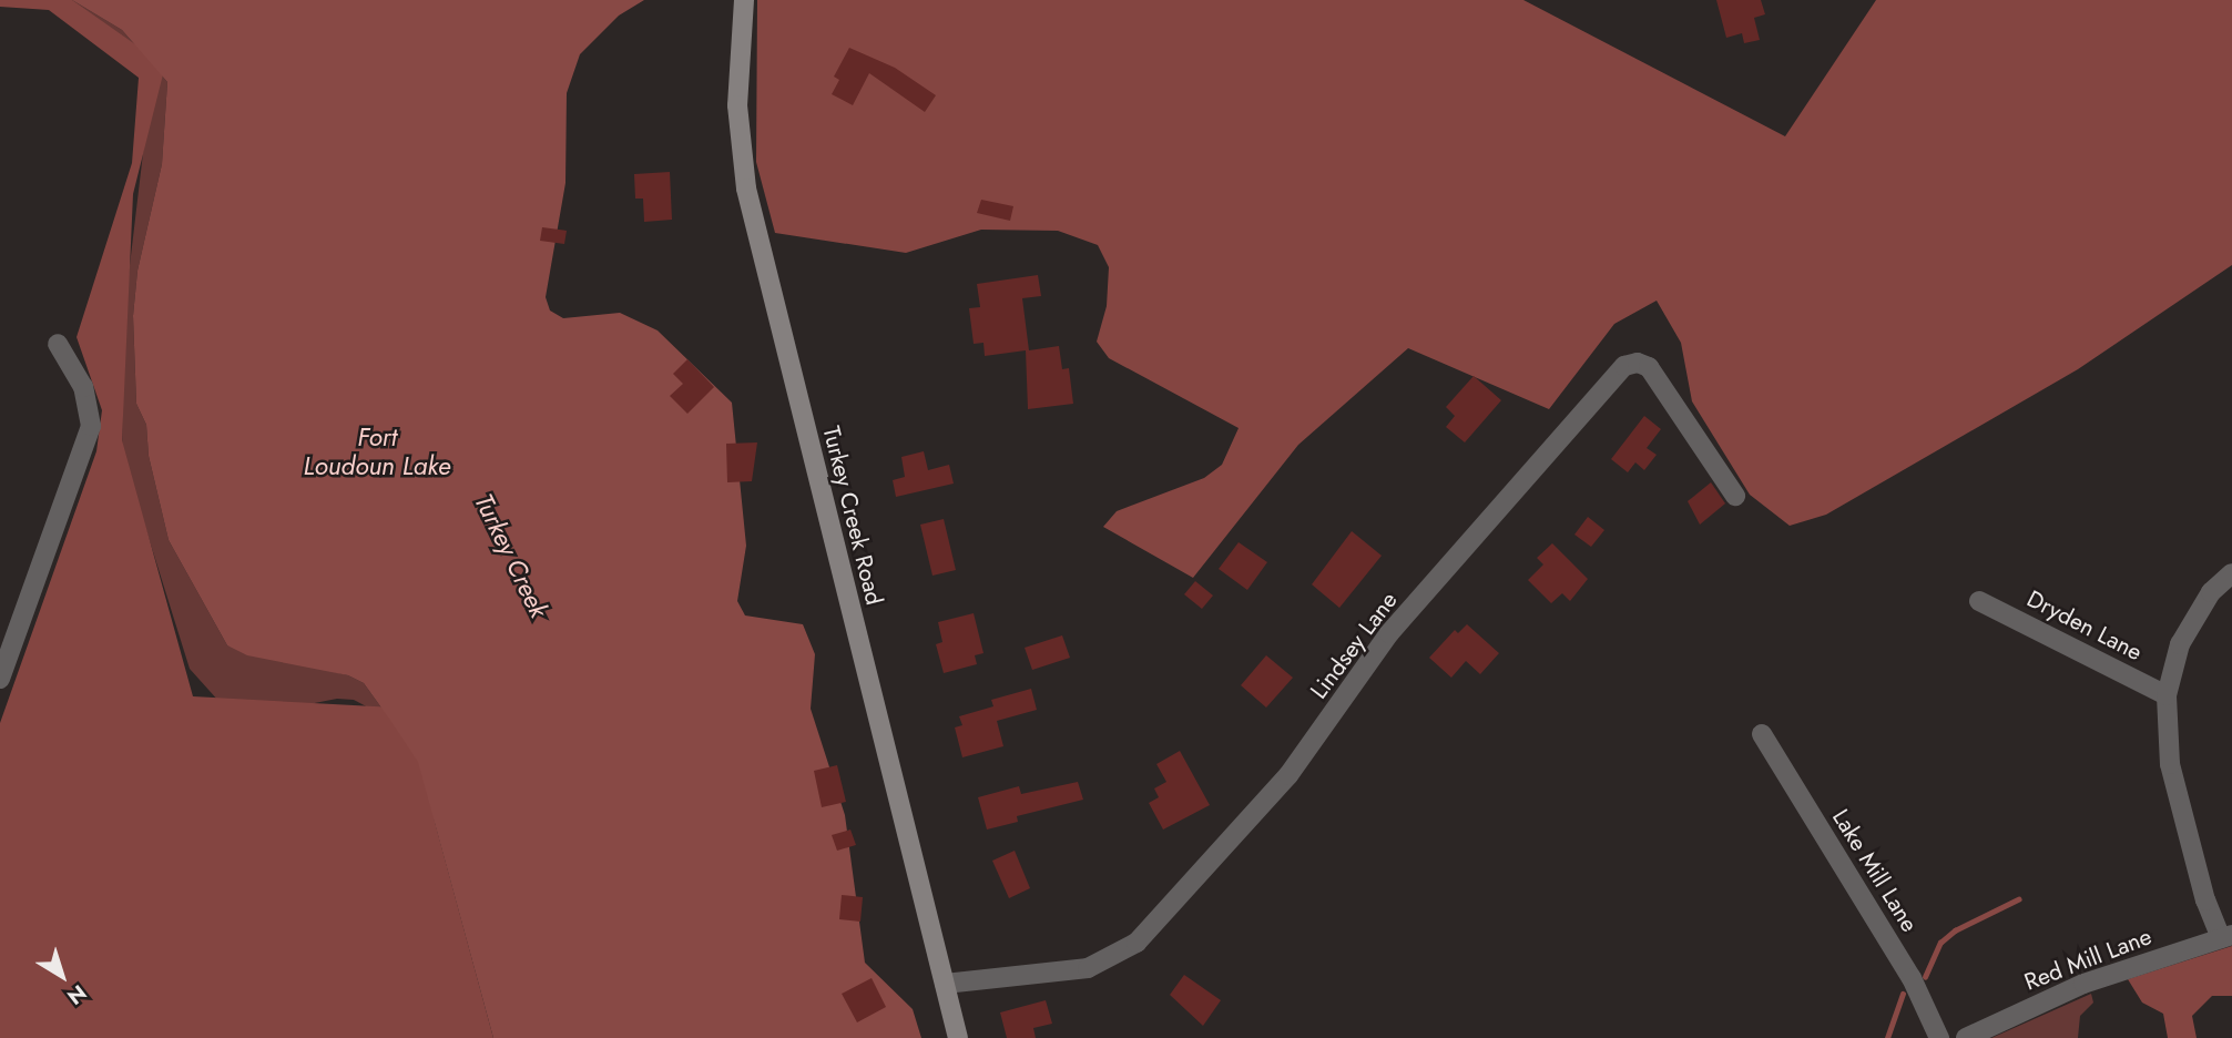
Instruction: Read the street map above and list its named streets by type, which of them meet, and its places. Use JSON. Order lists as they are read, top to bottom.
{
  "streets": {
    "street": [
      "Turkey Creek Road",
      "Dryden Lane",
      "Lindsey Lane",
      "Lake Mill Lane",
      "Red Mill Lane"
    ]
  },
  "crossings": [
    ["Turkey Creek Road", "Lindsey Lane"]
  ],
  "water": ["Fort Loudoun Lake", "Turkey Creek"],
  "north": "bottom right"
}
